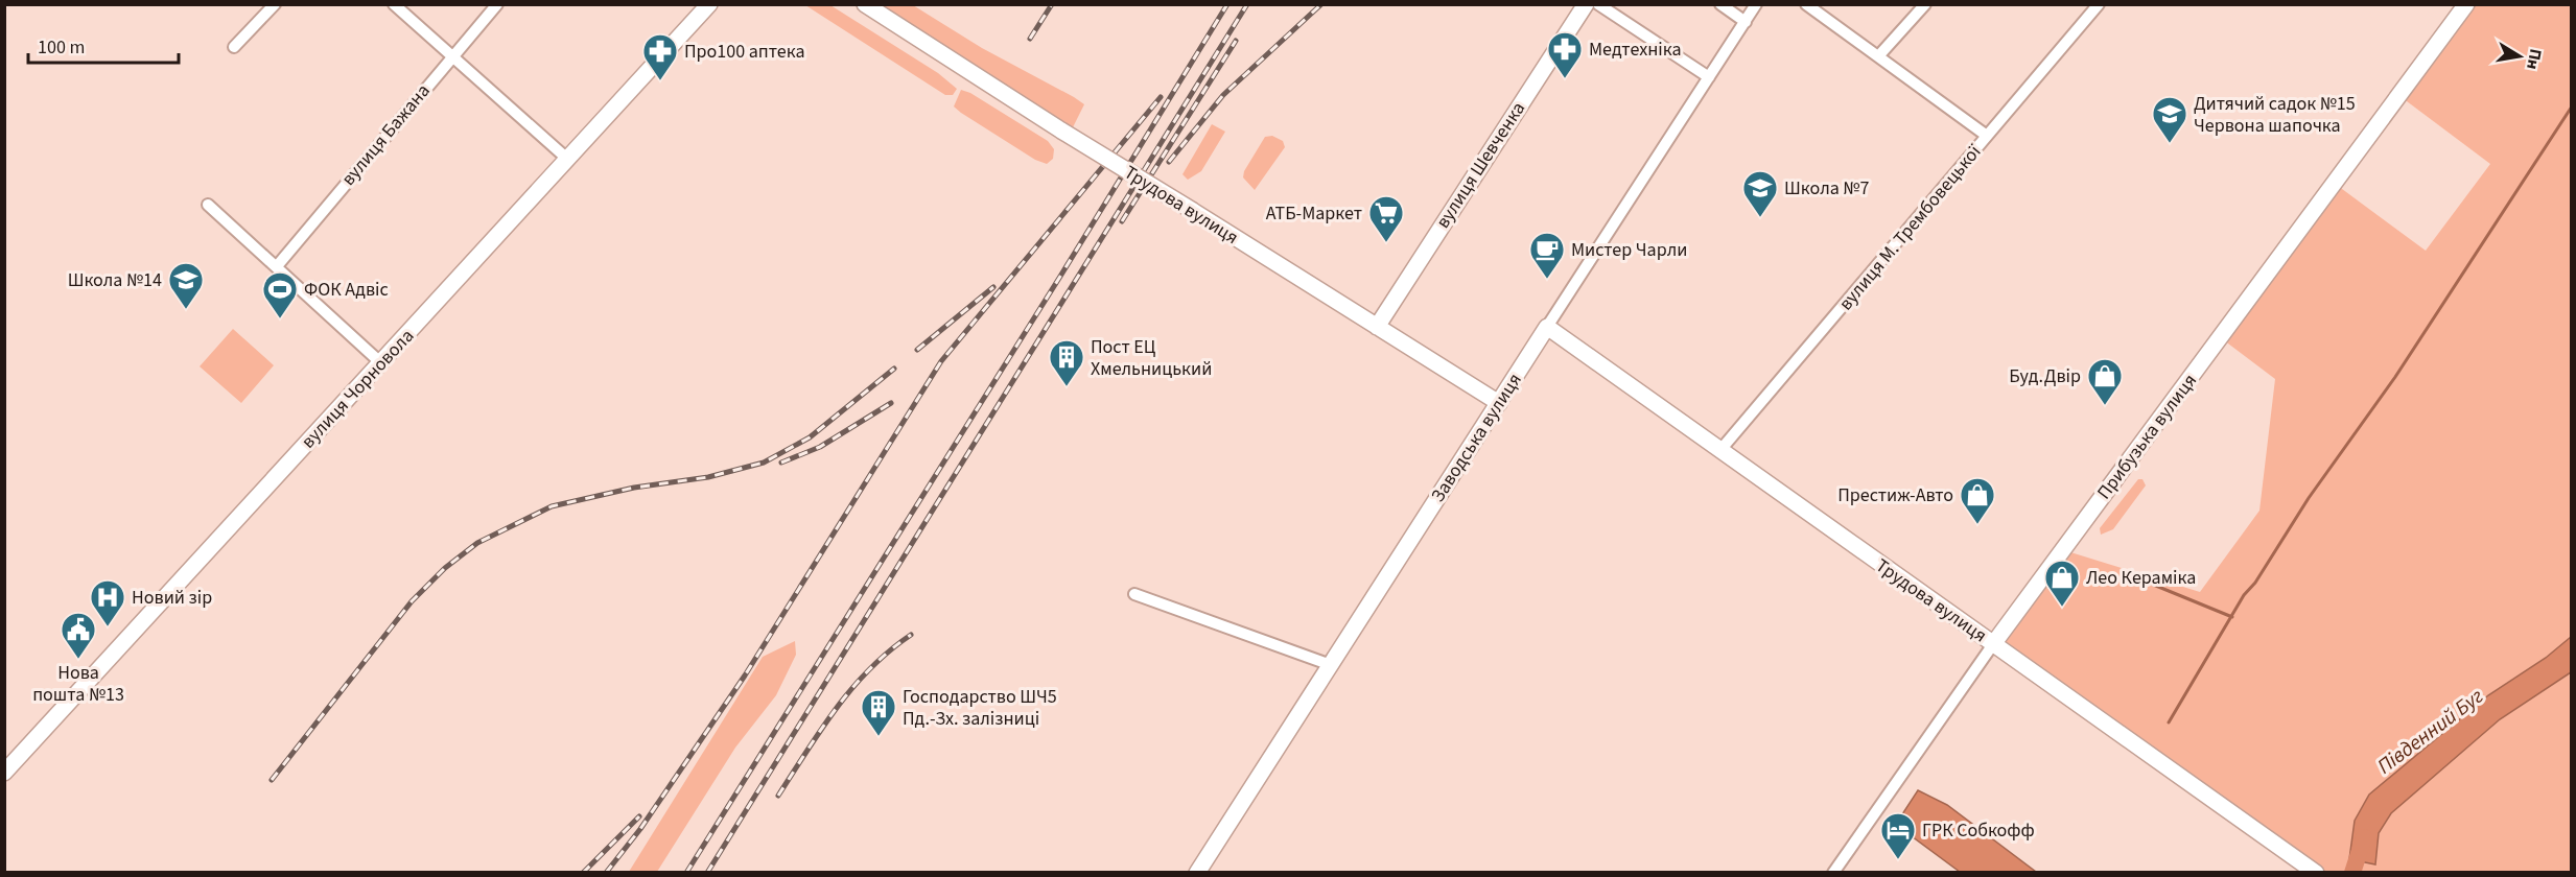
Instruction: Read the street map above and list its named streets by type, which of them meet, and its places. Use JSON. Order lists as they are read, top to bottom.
{
  "streets": {
    "street": [
      "вулиця Бажана",
      "вулиця Шевченка",
      "Трудова вулиця",
      "вулиця М. Трембовецької",
      "вулиця Чорновола",
      "Прибузька вулиця",
      "Заводська вулиця"
    ]
  },
  "crossings": [
    ["вулиця Шевченка", "Трудова вулиця"],
    ["Трудова вулиця", "вулиця М. Трембовецької"],
    ["Трудова вулиця", "Прибузька вулиця"],
    ["Трудова вулиця", "Заводська вулиця"]
  ],
  "water": ["Південний Буг"],
  "places": {
    "pharmacy": ["Медтехніка", "Про100 аптека"],
    "school or university": ["Дитячий садок №15 Червона шапочка", "Школа №7", "Школа №14"],
    "supermarket": ["АТБ-Маркет"],
    "cafe": ["Мистер Чарли"],
    "sports": ["ФОК Адвіс"],
    "building": ["Пост ЕЦ Хмельницький", "Господарство ШЧ5 Пд.-Зх. залізниці"],
    "shop": ["Буд.Двір", "Престиж-Авто", "Лео Кераміка"],
    "hospital": ["Новий зір"],
    "public building": ["Нова пошта №13"],
    "hotel": ["ГРК Собкофф"]
  },
  "scale_bar": "100 m",
  "north": "right"
}
